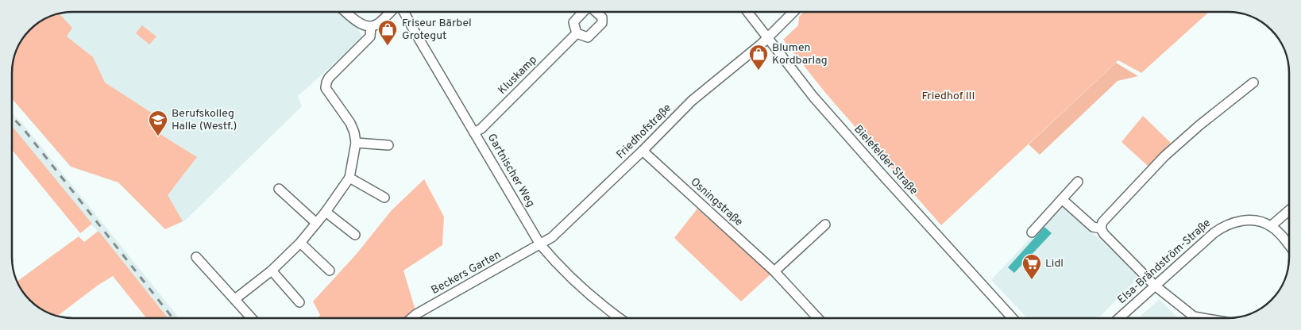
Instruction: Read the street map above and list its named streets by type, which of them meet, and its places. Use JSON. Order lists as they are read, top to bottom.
{
  "streets": {
    "street": [
      "Kluskamp",
      "Friedhofstraße",
      "Bielefelder Straße",
      "Gartnischer Weg",
      "Osningstraße",
      "Elsa-Brändström-Straße",
      "Beckers Garten"
    ]
  },
  "crossings": [
    ["Kluskamp", "Gartnischer Weg"],
    ["Friedhofstraße", "Bielefelder Straße"],
    ["Friedhofstraße", "Gartnischer Weg"],
    ["Friedhofstraße", "Osningstraße"],
    ["Friedhofstraße", "Beckers Garten"],
    ["Gartnischer Weg", "Beckers Garten"]
  ],
  "parks": ["Friedhof III"],
  "places": {
    "shop": ["Friseur Bärbel Grotegut", "Blumen Kordbarlag"],
    "school or university": ["Berufskolleg Halle (Westf.)"],
    "supermarket": ["Lidl"]
  }
}
